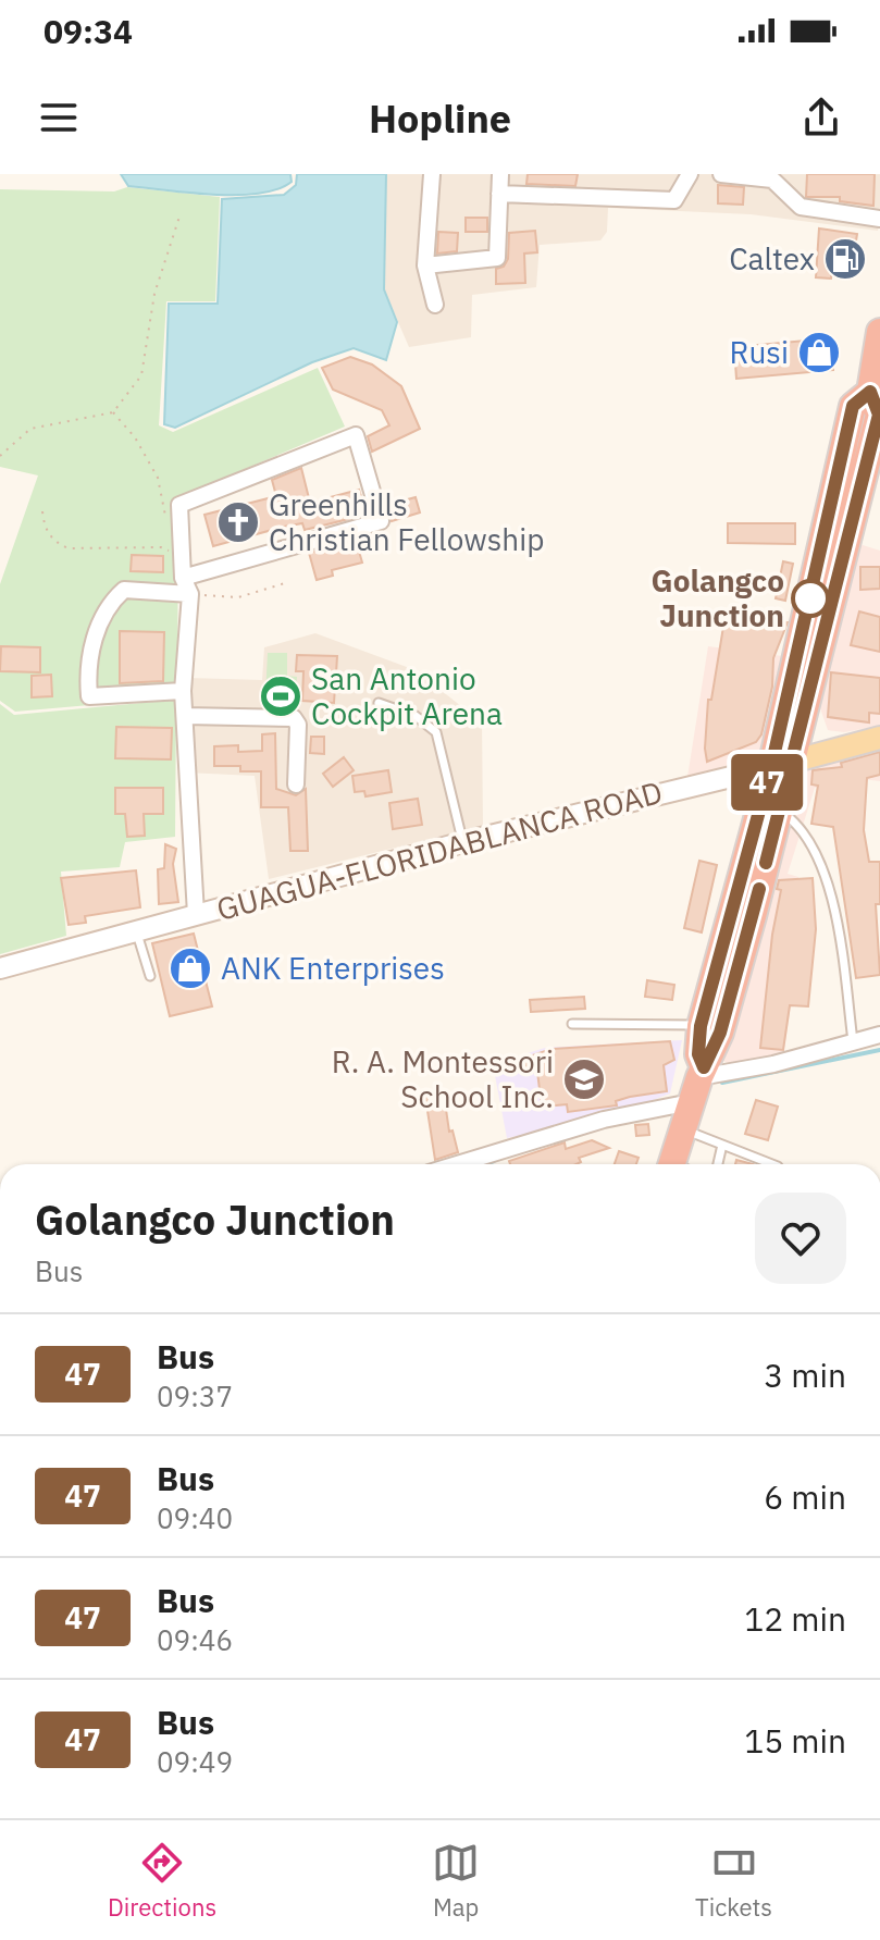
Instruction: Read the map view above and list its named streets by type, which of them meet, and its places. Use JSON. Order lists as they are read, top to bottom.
{
  "streets": {
    "main road": ["GUAGUA-FLORIDABLANCA ROAD"]
  },
  "places": {
    "fuel station": ["Caltex"],
    "shop": ["Rusi", "ANK Enterprises"],
    "church": ["Greenhills Christian Fellowship"],
    "other": ["Golangco Junction"],
    "sports": ["San Antonio Cockpit Arena"],
    "school or university": ["R. A. Montessori School Inc."]
  },
  "lines": ["bus line 47"],
  "page": {
    "status": "09:34",
    "header": "Hopline",
    "on_map": "47",
    "heading": ["Golangco Junction", "Bus"],
    "list": [
      {
        "mark": "47",
        "name": "Bus",
        "note": "09:37",
        "value": "3 min"
      },
      {
        "mark": "47",
        "name": "Bus",
        "note": "09:40",
        "value": "6 min"
      },
      {
        "mark": "47",
        "name": "Bus",
        "note": "09:46",
        "value": "12 min"
      },
      {
        "mark": "47",
        "name": "Bus",
        "note": "09:49",
        "value": "15 min"
      }
    ],
    "tabs": ["Directions", "Map", "Tickets"]
  }
}
